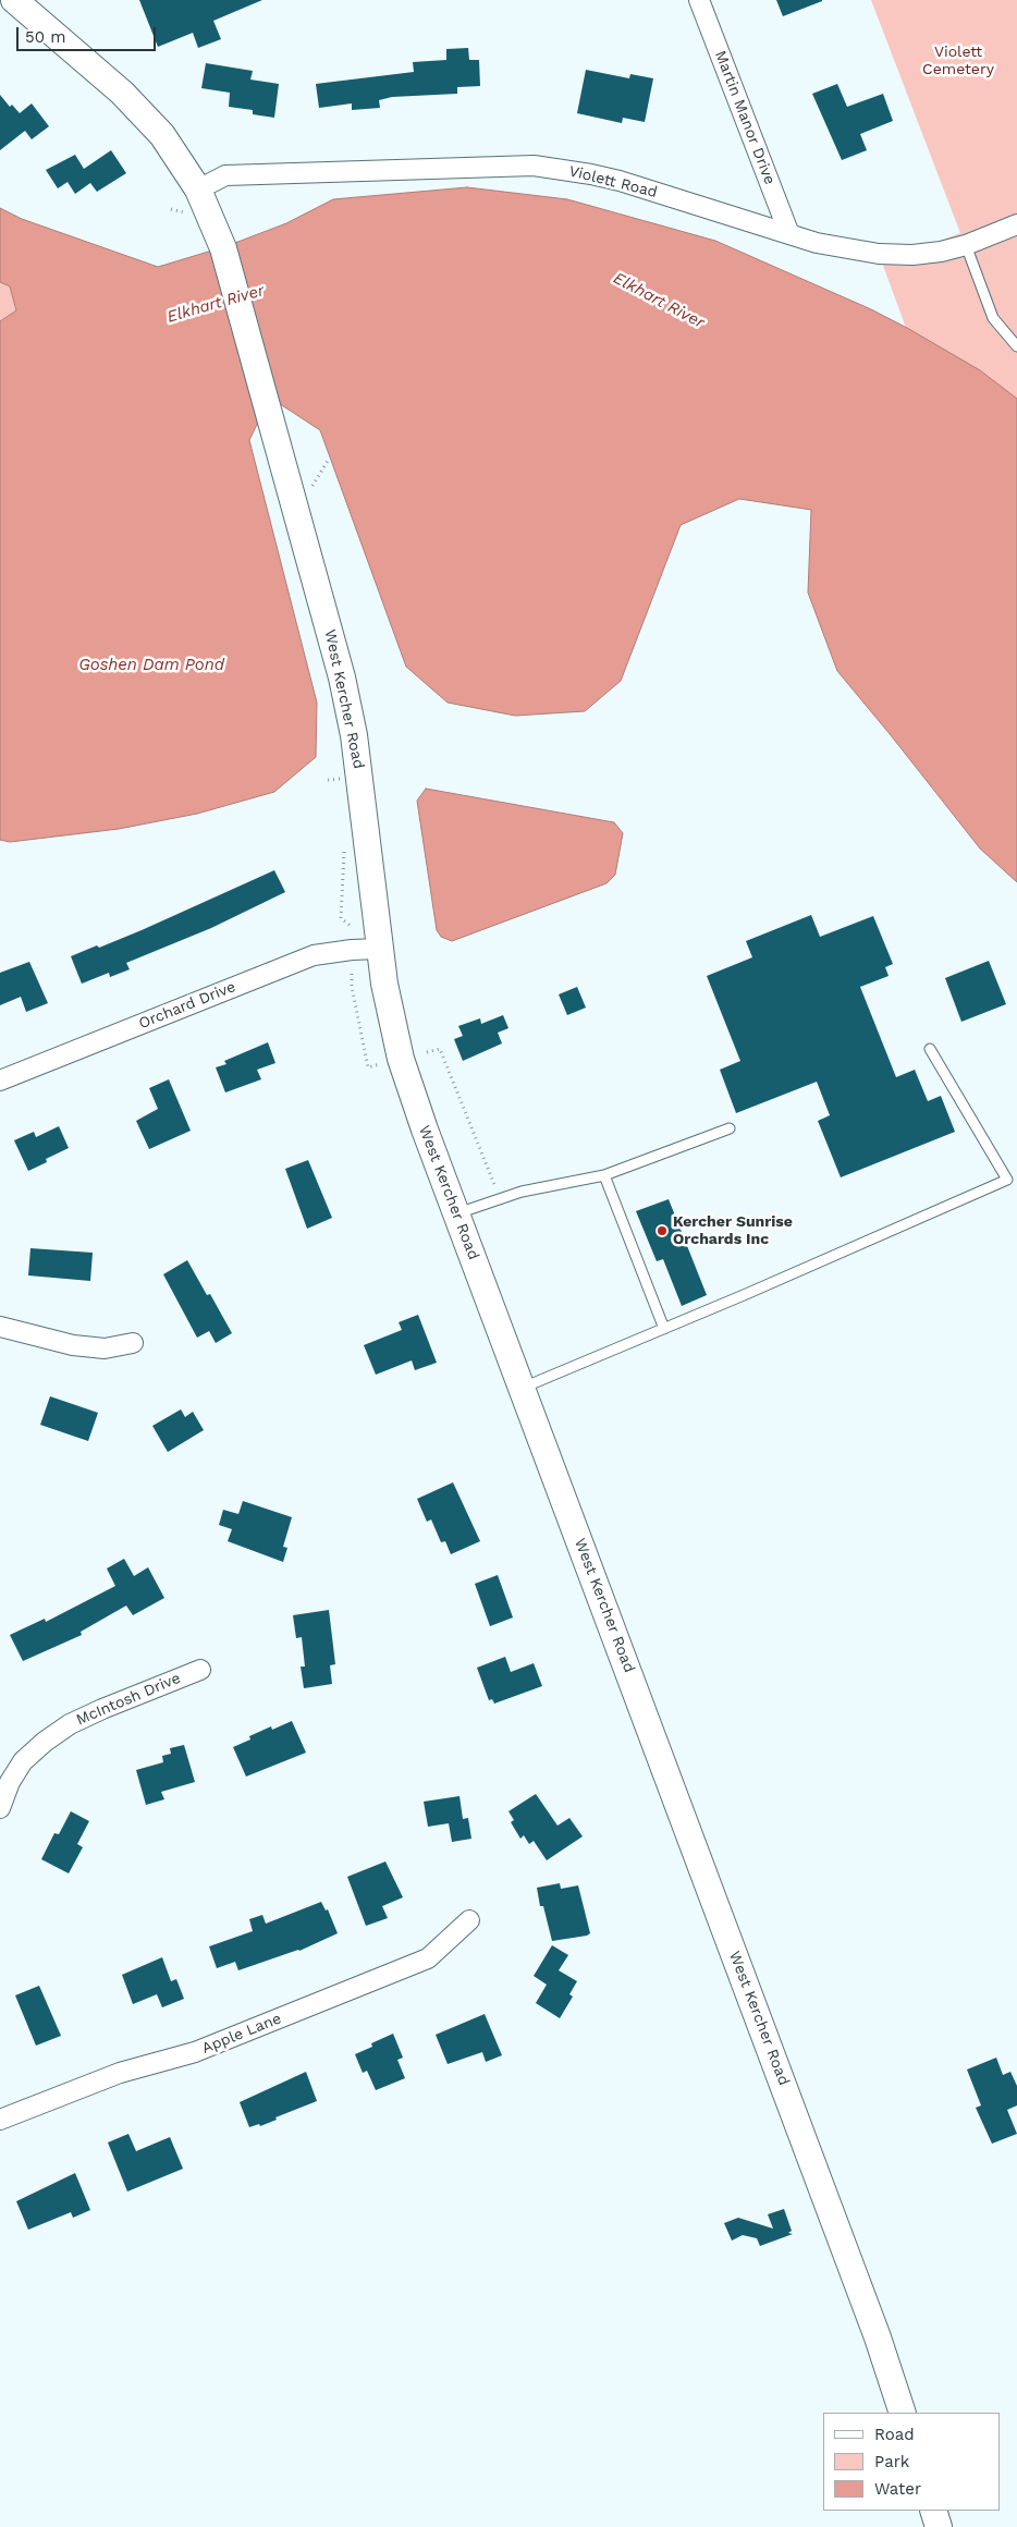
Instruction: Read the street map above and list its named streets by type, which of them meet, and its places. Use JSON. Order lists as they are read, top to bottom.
{
  "streets": {
    "main road": ["West Kercher Road"],
    "street": [
      "Martin Manor Drive",
      "Violett Road",
      "Orchard Drive",
      "McIntosh Drive",
      "Apple Lane"
    ]
  },
  "crossings": [
    ["Martin Manor Drive", "Violett Road"],
    ["Violett Road", "West Kercher Road"],
    ["West Kercher Road", "Orchard Drive"]
  ],
  "water": ["Elkhart River", "Goshen Dam Pond"],
  "parks": ["Violett Cemetery"],
  "places": ["Kercher Sunrise Orchards Inc"],
  "legend": ["Road", "Park", "Water"],
  "scale_bar": "50 m"
}
